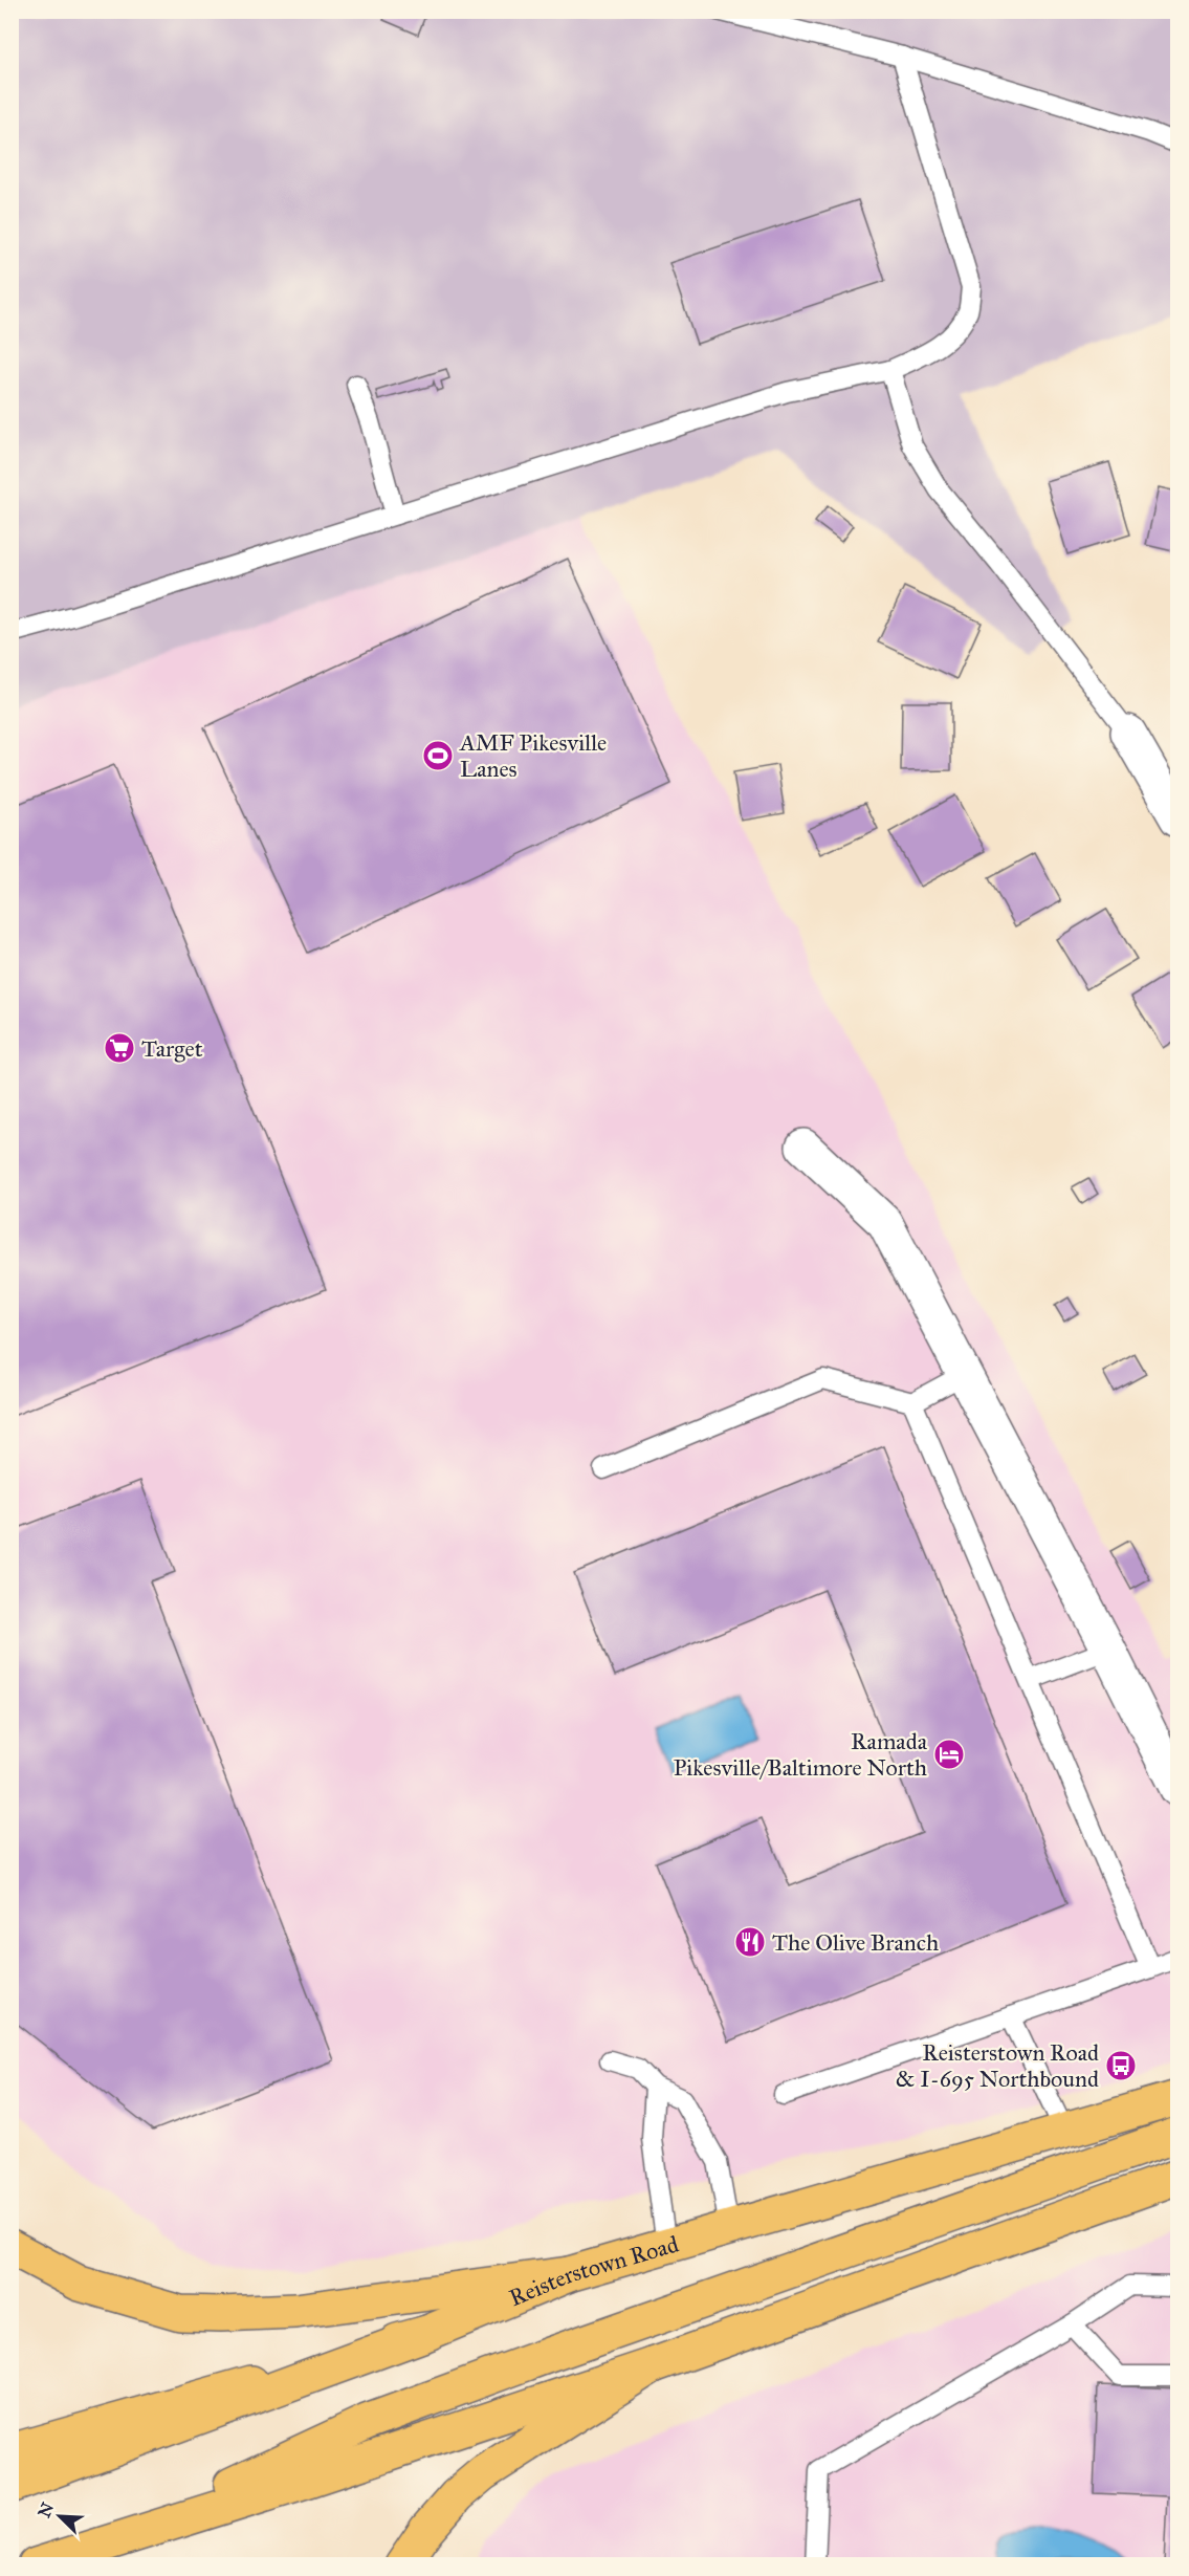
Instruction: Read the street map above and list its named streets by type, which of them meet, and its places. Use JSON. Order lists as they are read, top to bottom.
{
  "streets": {
    "main road": ["Reisterstown Road"]
  },
  "places": {
    "sports": ["AMF Pikesville Lanes"],
    "supermarket": ["Target"],
    "hotel": ["Ramada Pikesville/Baltimore North"],
    "restaurant": ["The Olive Branch"],
    "bus stop": ["Reisterstown Road & I-695 Northbound"]
  },
  "north": "top left"
}
